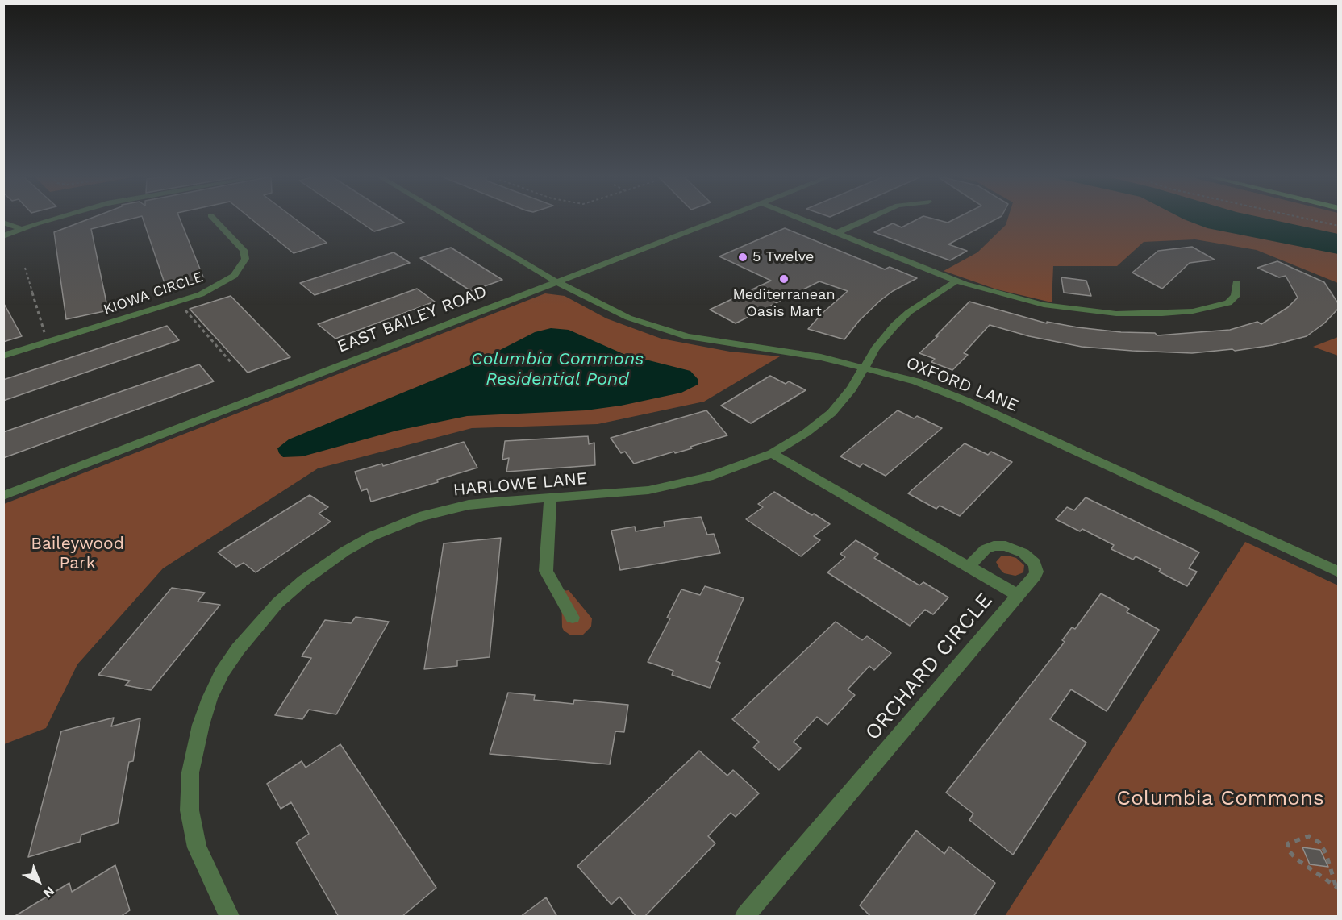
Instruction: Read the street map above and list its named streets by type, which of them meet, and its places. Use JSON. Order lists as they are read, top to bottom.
{
  "streets": {
    "street": [
      "KIOWA CIRCLE",
      "EAST BAILEY ROAD",
      "OXFORD LANE",
      "HARLOWE LANE",
      "ORCHARD CIRCLE"
    ]
  },
  "crossings": [
    ["EAST BAILEY ROAD", "OXFORD LANE"],
    ["OXFORD LANE", "HARLOWE LANE"],
    ["HARLOWE LANE", "ORCHARD CIRCLE"]
  ],
  "water": ["Columbia Commons Residential Pond"],
  "parks": ["Baileywood Park", "Columbia Commons"],
  "places": ["5 Twelve", "Mediterranean Oasis Mart"],
  "north": "bottom right"
}
